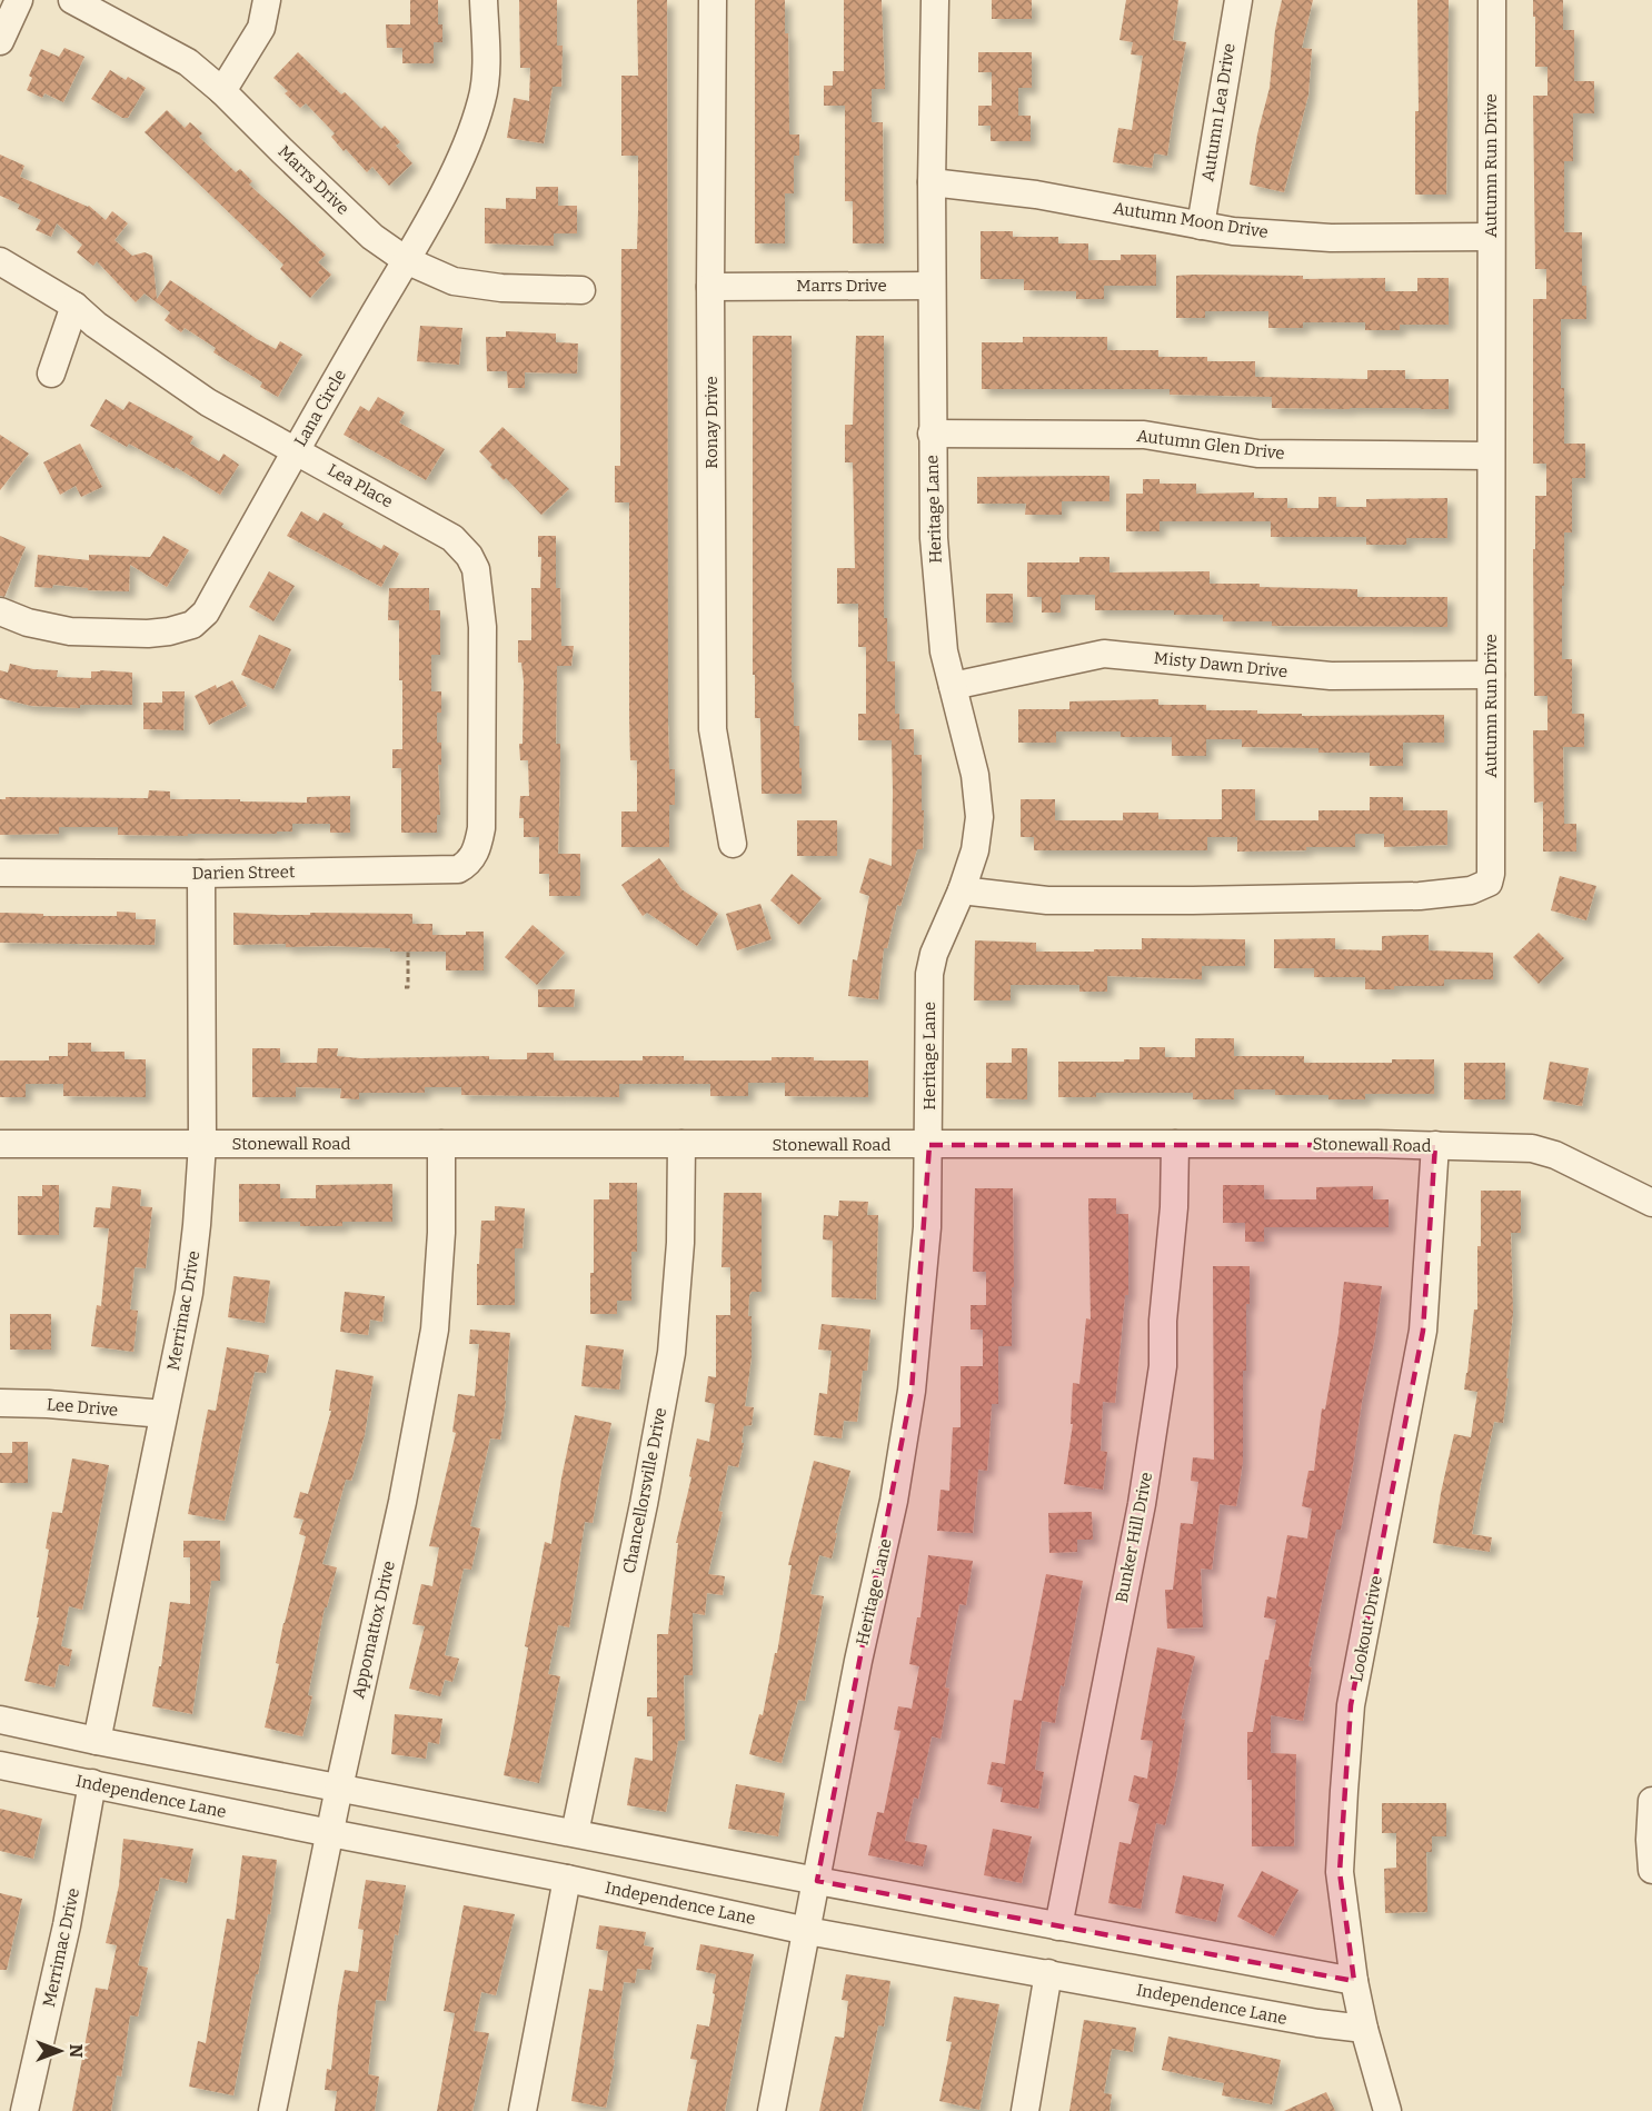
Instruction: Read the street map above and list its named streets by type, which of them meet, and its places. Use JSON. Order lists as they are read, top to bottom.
{
  "streets": {
    "street": [
      "Autumn Lea Drive",
      "Autumn Run Drive",
      "Marrs Drive",
      "Autumn Moon Drive",
      "Lana Circle",
      "Ronay Drive",
      "Autumn Glen Drive",
      "Lea Place",
      "Heritage Lane",
      "Misty Dawn Drive",
      "Darien Street",
      "Stonewall Road",
      "Merrimac Drive",
      "Lee Drive",
      "Chancellorsville Drive",
      "Bunker Hill Drive",
      "Lookout Drive",
      "Appomattox Drive",
      "Independence Lane"
    ]
  },
  "crossings": [
    ["Autumn Lea Drive", "Autumn Moon Drive"],
    ["Autumn Run Drive", "Autumn Moon Drive"],
    ["Autumn Run Drive", "Autumn Glen Drive"],
    ["Autumn Run Drive", "Heritage Lane"],
    ["Autumn Run Drive", "Misty Dawn Drive"],
    ["Marrs Drive", "Lana Circle"],
    ["Marrs Drive", "Ronay Drive"],
    ["Marrs Drive", "Heritage Lane"],
    ["Autumn Moon Drive", "Heritage Lane"],
    ["Lana Circle", "Lea Place"],
    ["Autumn Glen Drive", "Heritage Lane"],
    ["Lea Place", "Darien Street"],
    ["Heritage Lane", "Misty Dawn Drive"],
    ["Heritage Lane", "Stonewall Road"],
    ["Heritage Lane", "Independence Lane"],
    ["Darien Street", "Merrimac Drive"],
    ["Stonewall Road", "Merrimac Drive"],
    ["Stonewall Road", "Chancellorsville Drive"],
    ["Stonewall Road", "Bunker Hill Drive"],
    ["Stonewall Road", "Lookout Drive"],
    ["Stonewall Road", "Appomattox Drive"],
    ["Merrimac Drive", "Lee Drive"],
    ["Merrimac Drive", "Independence Lane"],
    ["Lookout Drive", "Independence Lane"],
    ["Appomattox Drive", "Independence Lane"]
  ],
  "north": "right"
}
